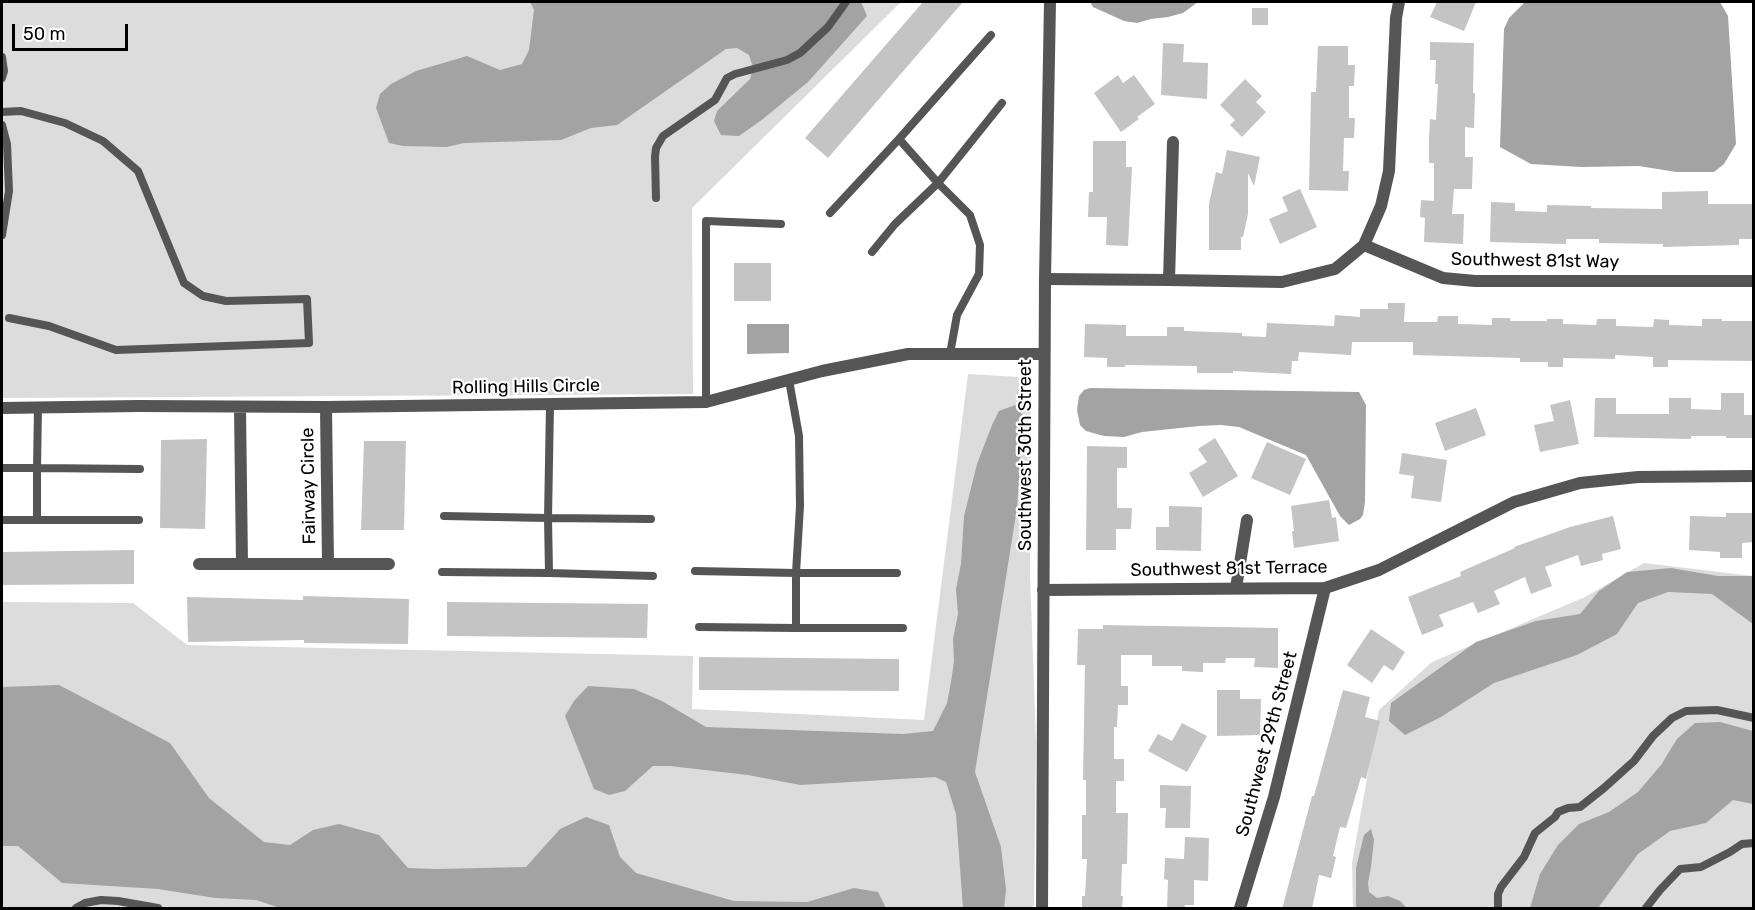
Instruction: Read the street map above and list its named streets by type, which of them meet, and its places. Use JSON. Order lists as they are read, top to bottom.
{
  "streets": {
    "street": [
      "Southwest 81st Way",
      "Rolling Hills Circle",
      "Southwest 30th Street",
      "Fairway Circle",
      "Southwest 81st Terrace",
      "Southwest 29th Street"
    ]
  },
  "crossings": [
    ["Rolling Hills Circle", "Southwest 30th Street"],
    ["Rolling Hills Circle", "Fairway Circle"],
    ["Southwest 30th Street", "Southwest 81st Terrace"],
    ["Southwest 81st Terrace", "Southwest 29th Street"]
  ],
  "scale_bar": "50 m"
}
